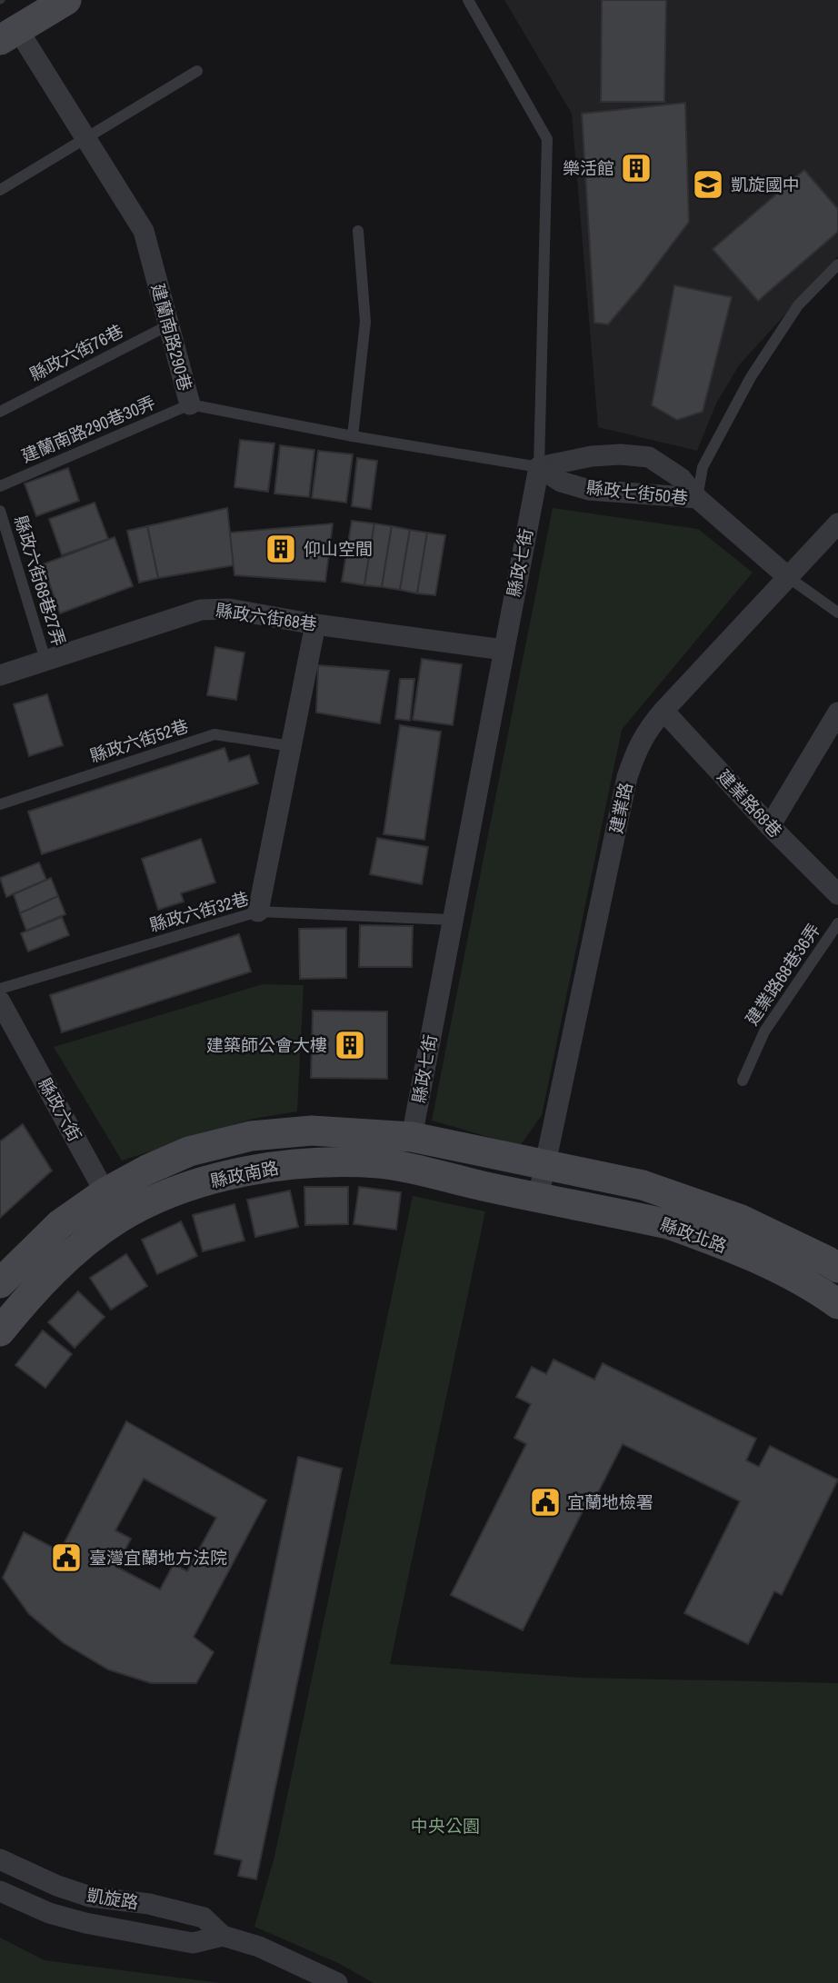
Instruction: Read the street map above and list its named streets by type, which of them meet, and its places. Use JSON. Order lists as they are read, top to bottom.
{
  "streets": {
    "street": [
      "建蘭南路290巷",
      "縣政七街50巷",
      "縣政七街",
      "縣政六街68巷",
      "建業路68巷",
      "建業路",
      "縣政六街",
      "縣政南路",
      "縣政北路",
      "凱旋路"
    ],
    "lane": [
      "縣政六街76巷",
      "建蘭南路290巷30弄",
      "縣政六街68巷27弄",
      "縣政六街52巷",
      "縣政六街32巷",
      "建業路68巷36弄"
    ]
  },
  "crossings": [
    ["建蘭南路290巷", "縣政六街76巷"],
    ["建蘭南路290巷", "建蘭南路290巷30弄"],
    ["建蘭南路290巷", "縣政七街50巷"],
    ["建蘭南路290巷", "縣政七街"],
    ["縣政七街50巷", "縣政七街"],
    ["縣政七街50巷", "建業路"],
    ["縣政七街", "縣政六街68巷"],
    ["縣政七街", "縣政六街32巷"],
    ["縣政七街", "縣政南路"],
    ["縣政六街68巷27弄", "縣政六街68巷"],
    ["建業路68巷", "建業路"],
    ["建業路", "縣政南路"],
    ["建業路", "縣政北路"],
    ["縣政六街", "縣政南路"],
    ["縣政南路", "縣政北路"]
  ],
  "parks": ["中央公園"],
  "places": {
    "building": ["樂活館", "仰山空間", "建築師公會大樓"],
    "school or university": ["凱旋國中"],
    "public building": ["宜蘭地檢署", "臺灣宜蘭地方法院"]
  }
}
